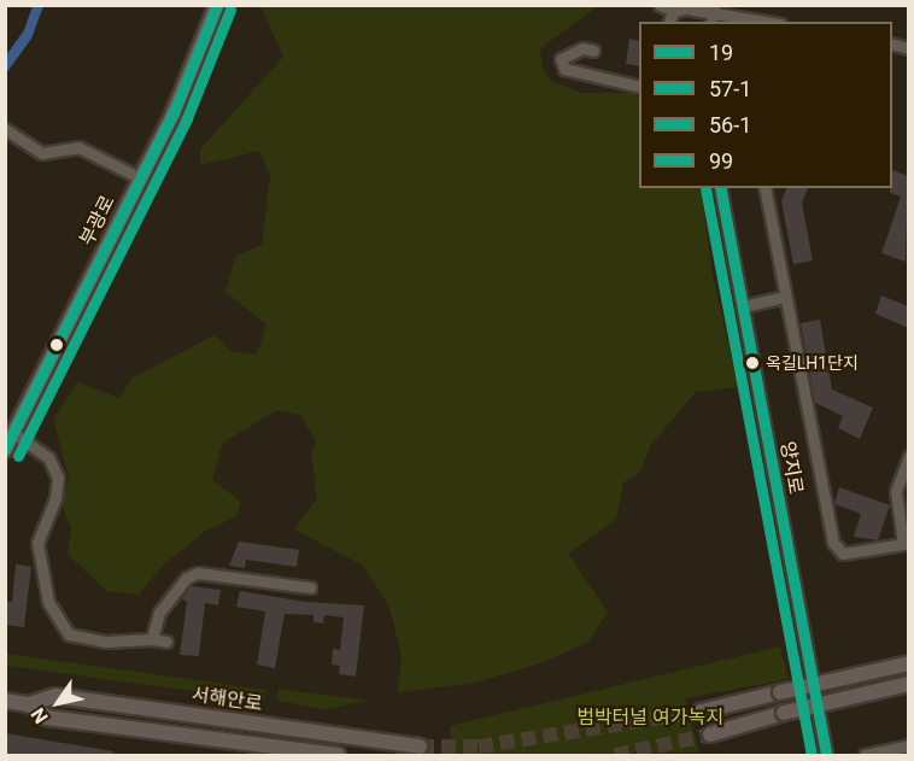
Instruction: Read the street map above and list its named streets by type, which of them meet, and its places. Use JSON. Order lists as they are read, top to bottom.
{
  "streets": {
    "main road": ["부광로", "서해안로"],
    "street": ["양지로"]
  },
  "parks": ["범박터널 여가녹지"],
  "places": ["옥길LH1단지"],
  "lines": [
    "transit line 56-1",
    "transit line 99",
    "transit line 19",
    "transit line 57-1"
  ],
  "legend": [
    "19",
    "57-1",
    "56-1",
    "99"
  ],
  "north": "bottom left"
}
